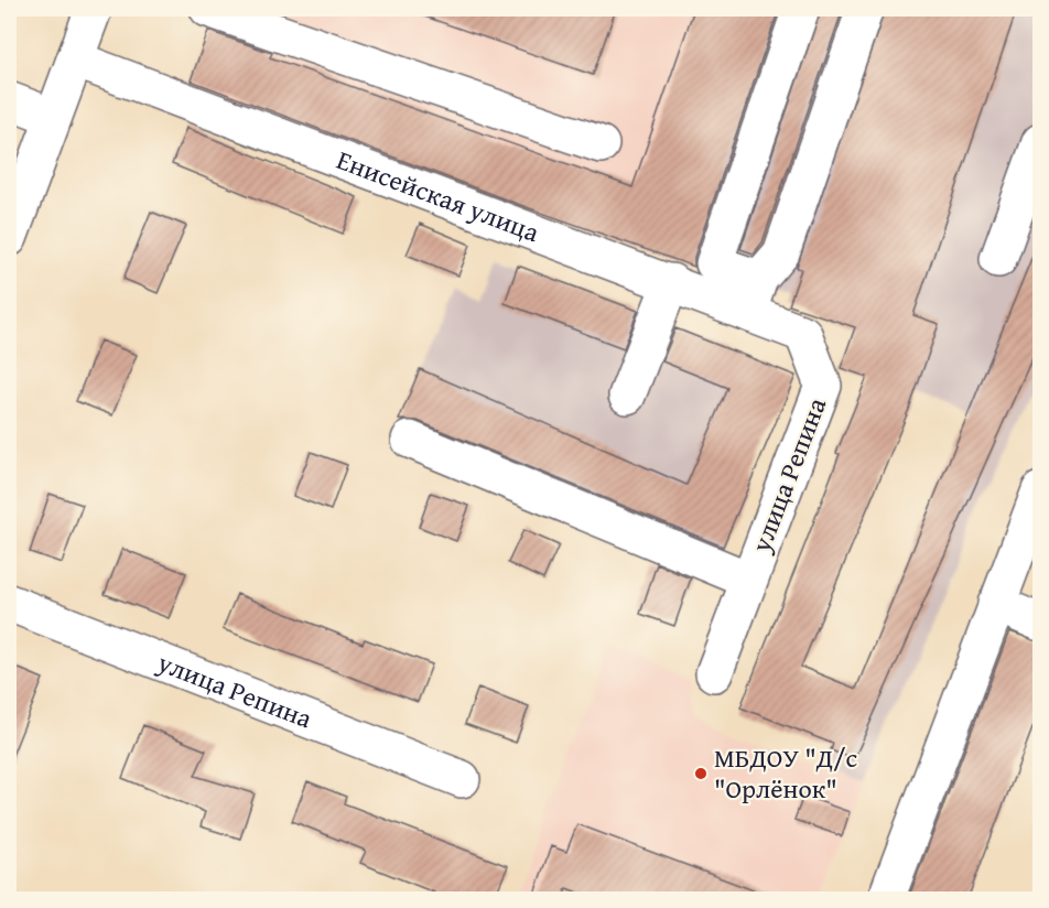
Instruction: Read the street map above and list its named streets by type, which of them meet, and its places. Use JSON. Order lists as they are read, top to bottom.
{
  "streets": {
    "street": ["Енисейская улица", "улица Репина"]
  },
  "crossings": [
    ["Енисейская улица", "улица Репина"]
  ],
  "places": ["МБДОУ \"Д/с \"Орлёнок\""]
}
